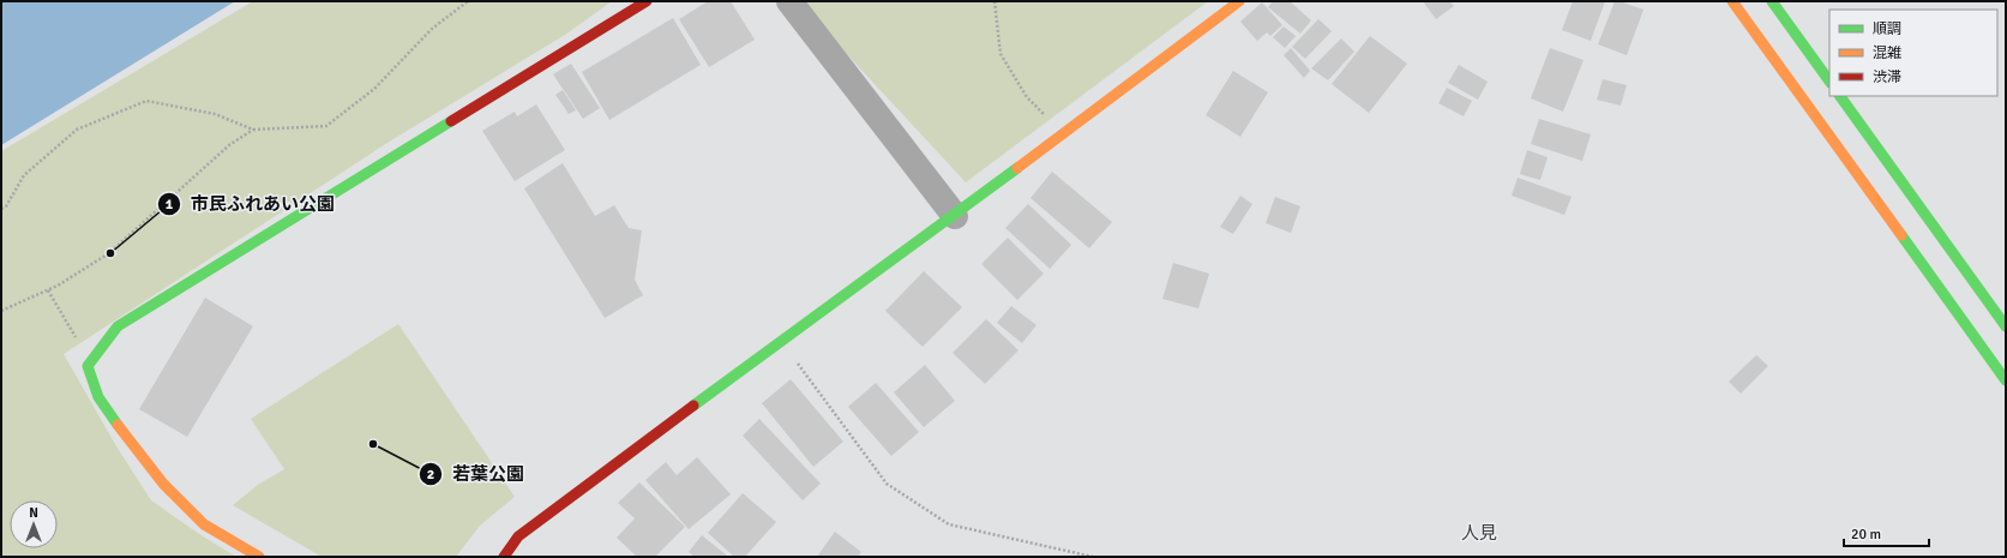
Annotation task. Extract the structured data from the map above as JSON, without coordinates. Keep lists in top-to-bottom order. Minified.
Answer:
{"districts":["人見"],"places":["市民ふれあい公園","若葉公園"],"legend":["順調","混雑","渋滞"],"scale_bar":"20 m","north":"top"}
